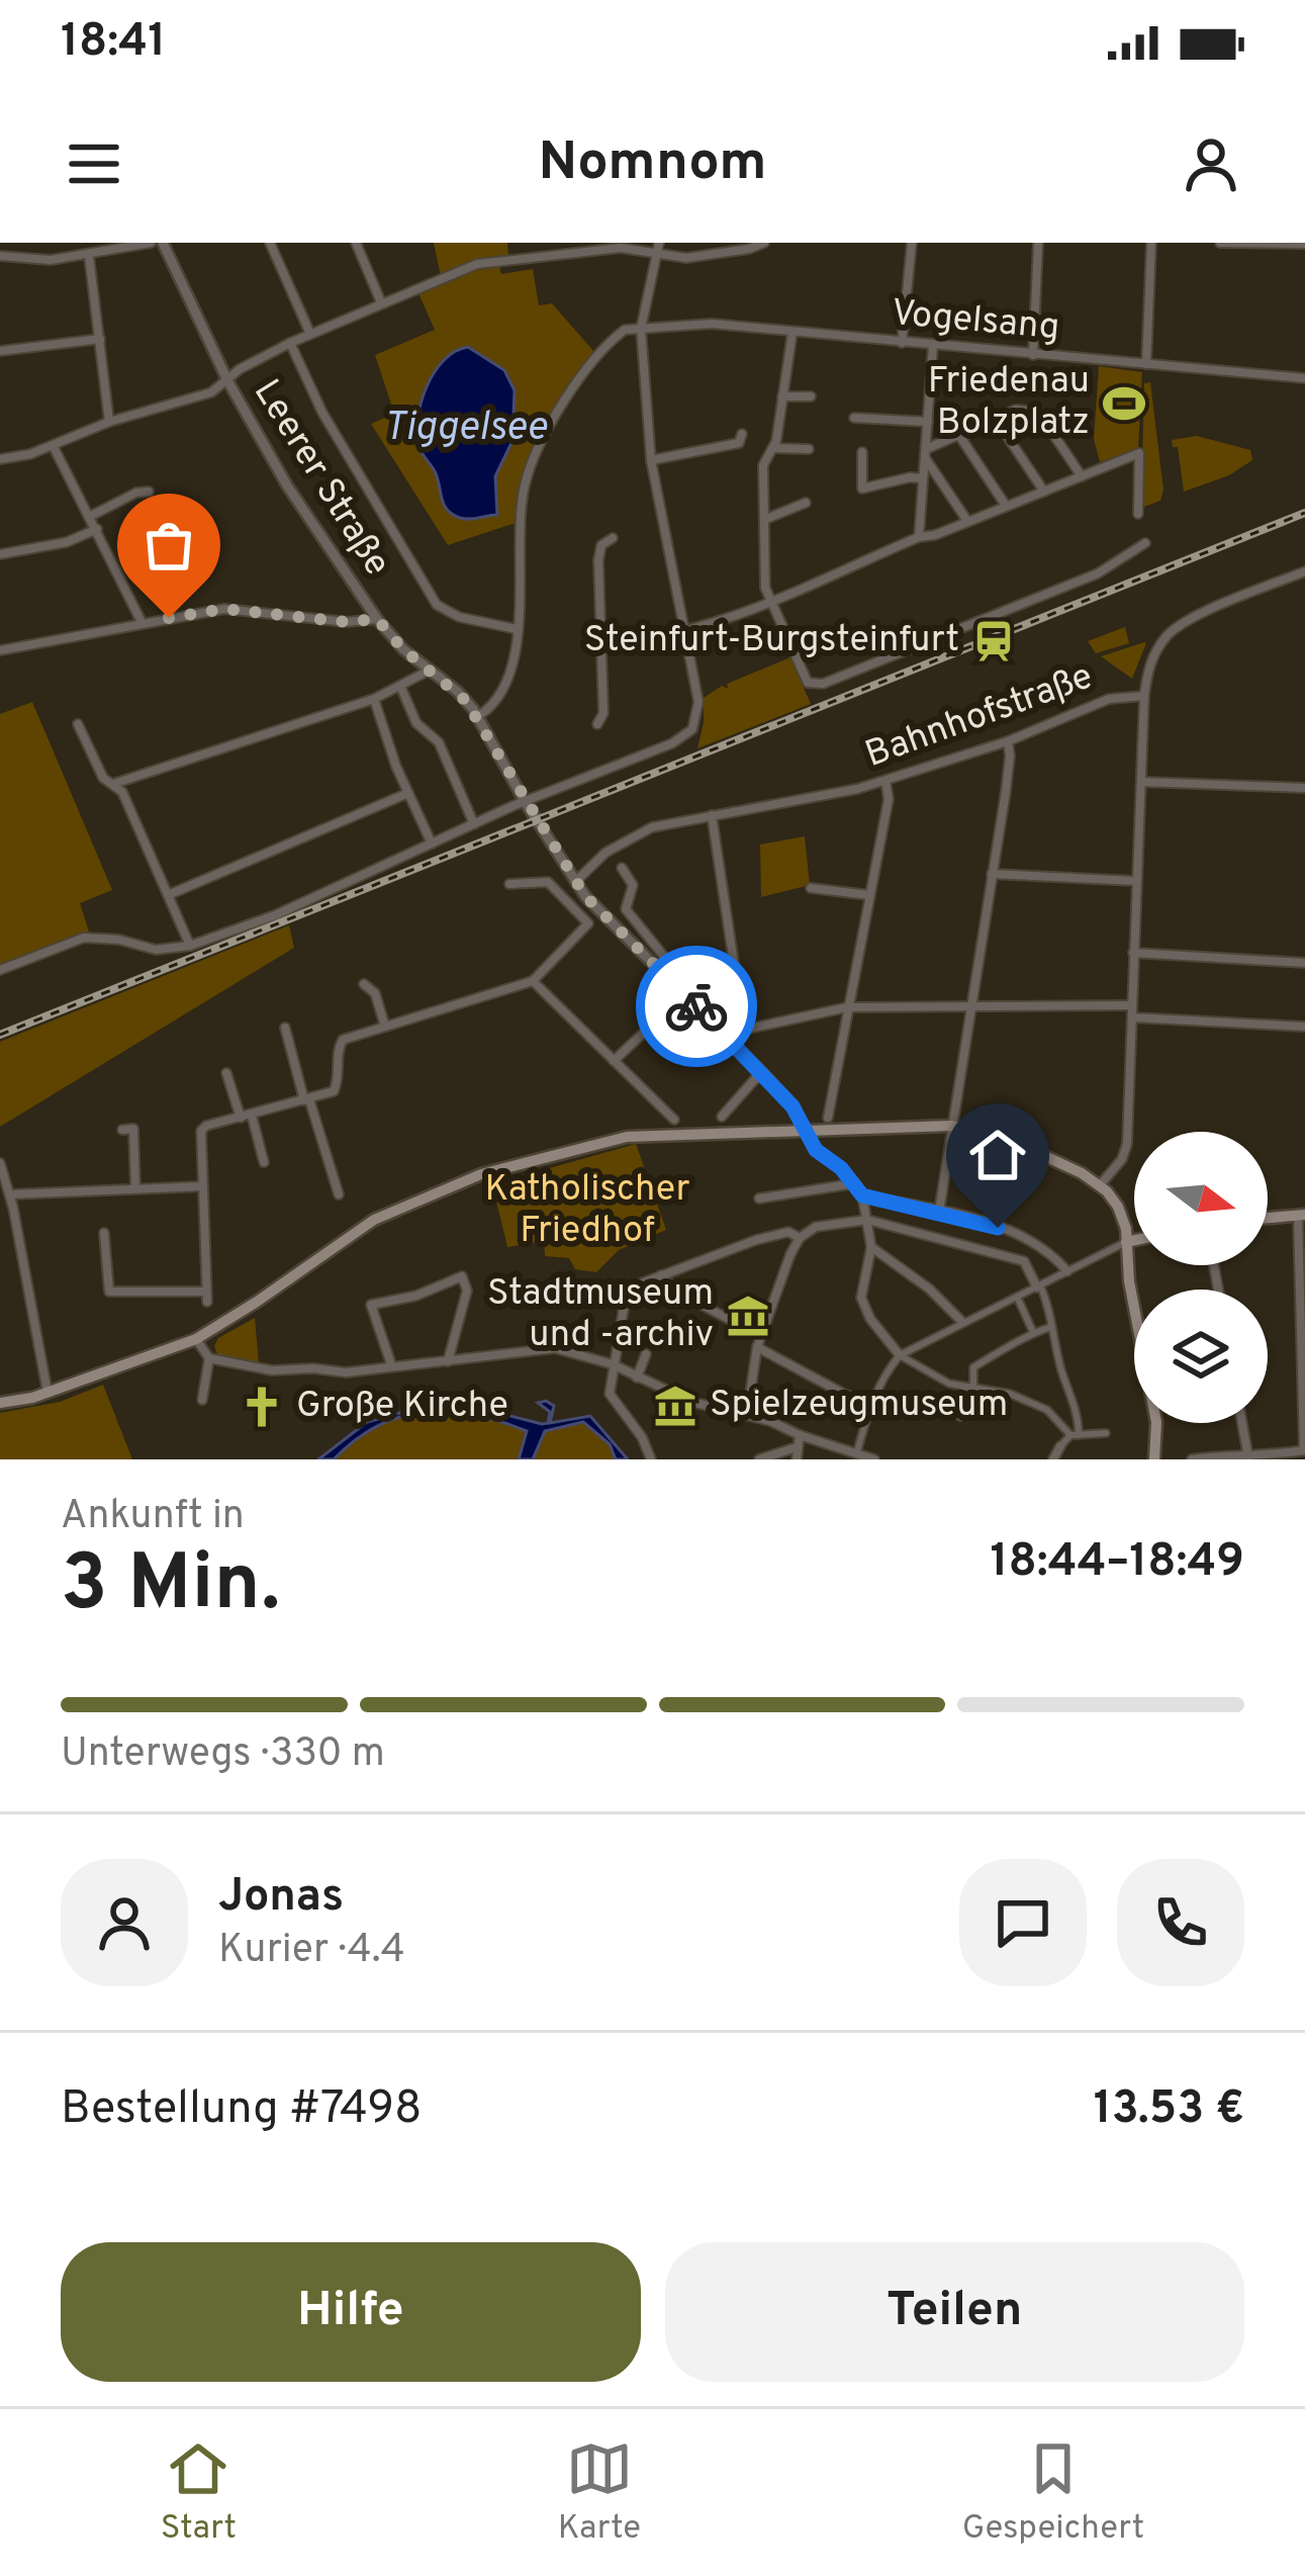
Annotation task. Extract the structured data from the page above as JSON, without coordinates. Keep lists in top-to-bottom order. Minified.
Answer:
{"streets":{"street":["Vogelsang","Leerer Straße","Bahnhofstraße"]},"crossings":[["Leerer Straße","Bahnhofstraße"]],"water":["Tiggelsee"],"parks":["Katholischer Friedhof"],"places":{"sports":["Friedenau Bolzplatz"],"station":["Steinfurt-Burgsteinfurt"],"museum":["Stadtmuseum und -archiv","Spielzeugmuseum"],"church":["Große Kirche"]},"north":"right","page":{"status":"18:41","header":"Nomnom","heading":["3 Min.","Ankunft in","18:44–18:49"],"panel":["Jonas","Kurier · 4.4","Bestellung #7498","13.53 €"],"bar":"Unterwegs · 330 m","buttons":["Hilfe","Teilen"],"tabs":["Start","Karte","Gespeichert"]}}
